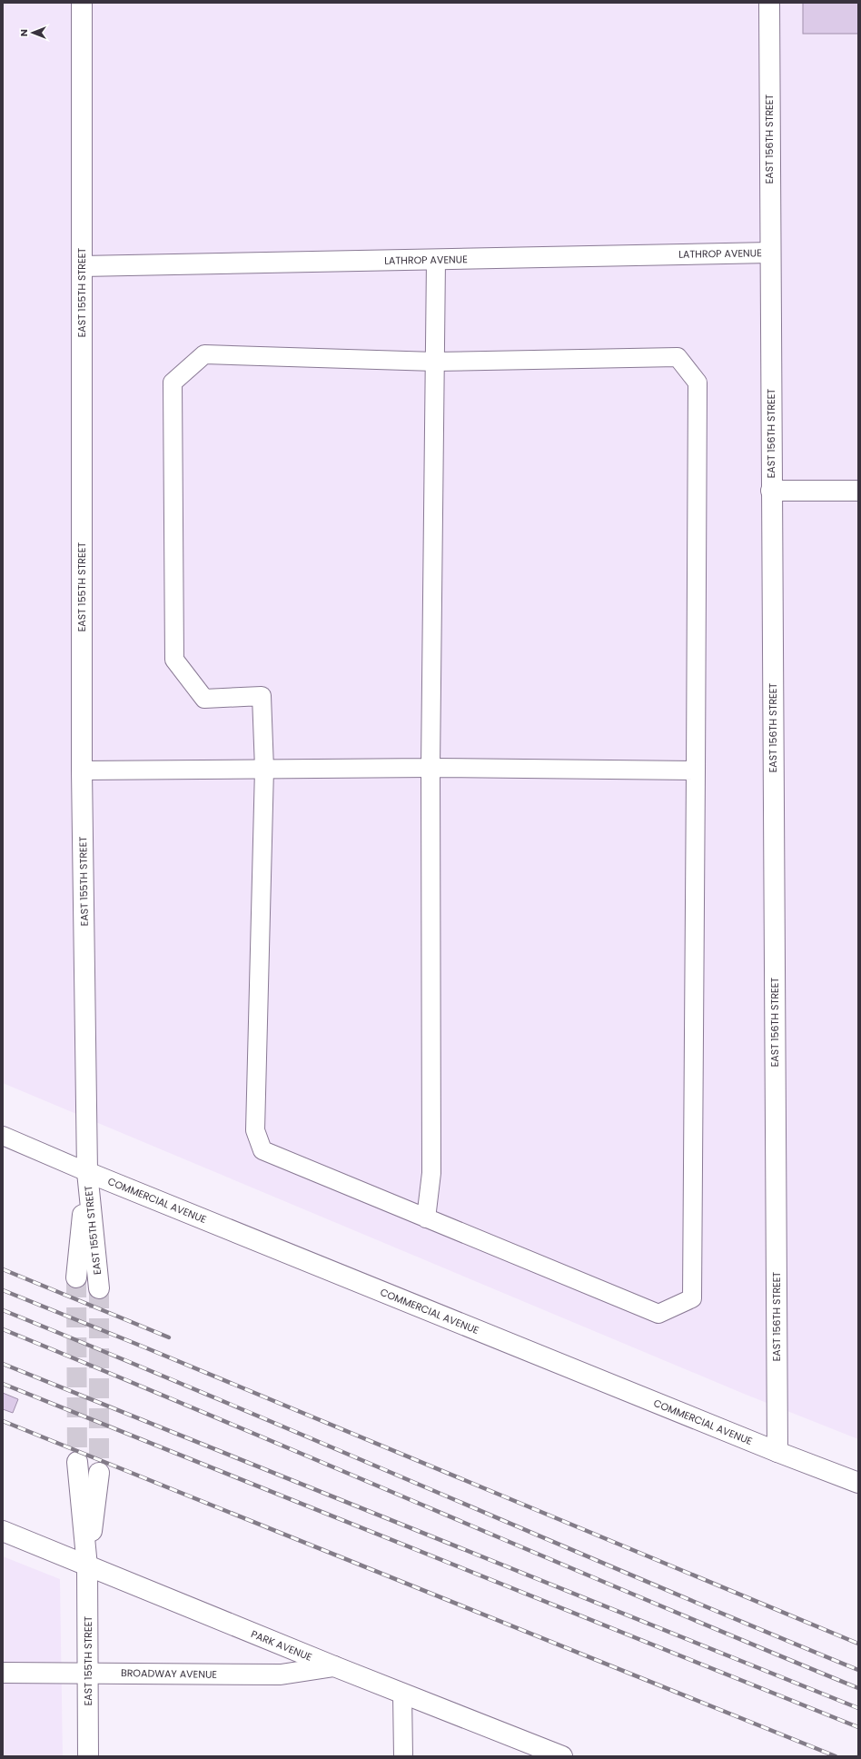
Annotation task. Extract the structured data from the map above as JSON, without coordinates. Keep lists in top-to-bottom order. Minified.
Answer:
{"streets":{"street":["EAST 156TH STREET","LATHROP AVENUE","EAST 155TH STREET","COMMERCIAL AVENUE","PARK AVENUE","BROADWAY AVENUE"]},"crossings":[["EAST 156TH STREET","LATHROP AVENUE"],["EAST 156TH STREET","COMMERCIAL AVENUE"],["LATHROP AVENUE","EAST 155TH STREET"],["EAST 155TH STREET","COMMERCIAL AVENUE"],["EAST 155TH STREET","PARK AVENUE"],["EAST 155TH STREET","BROADWAY AVENUE"],["PARK AVENUE","BROADWAY AVENUE"]],"north":"left"}
